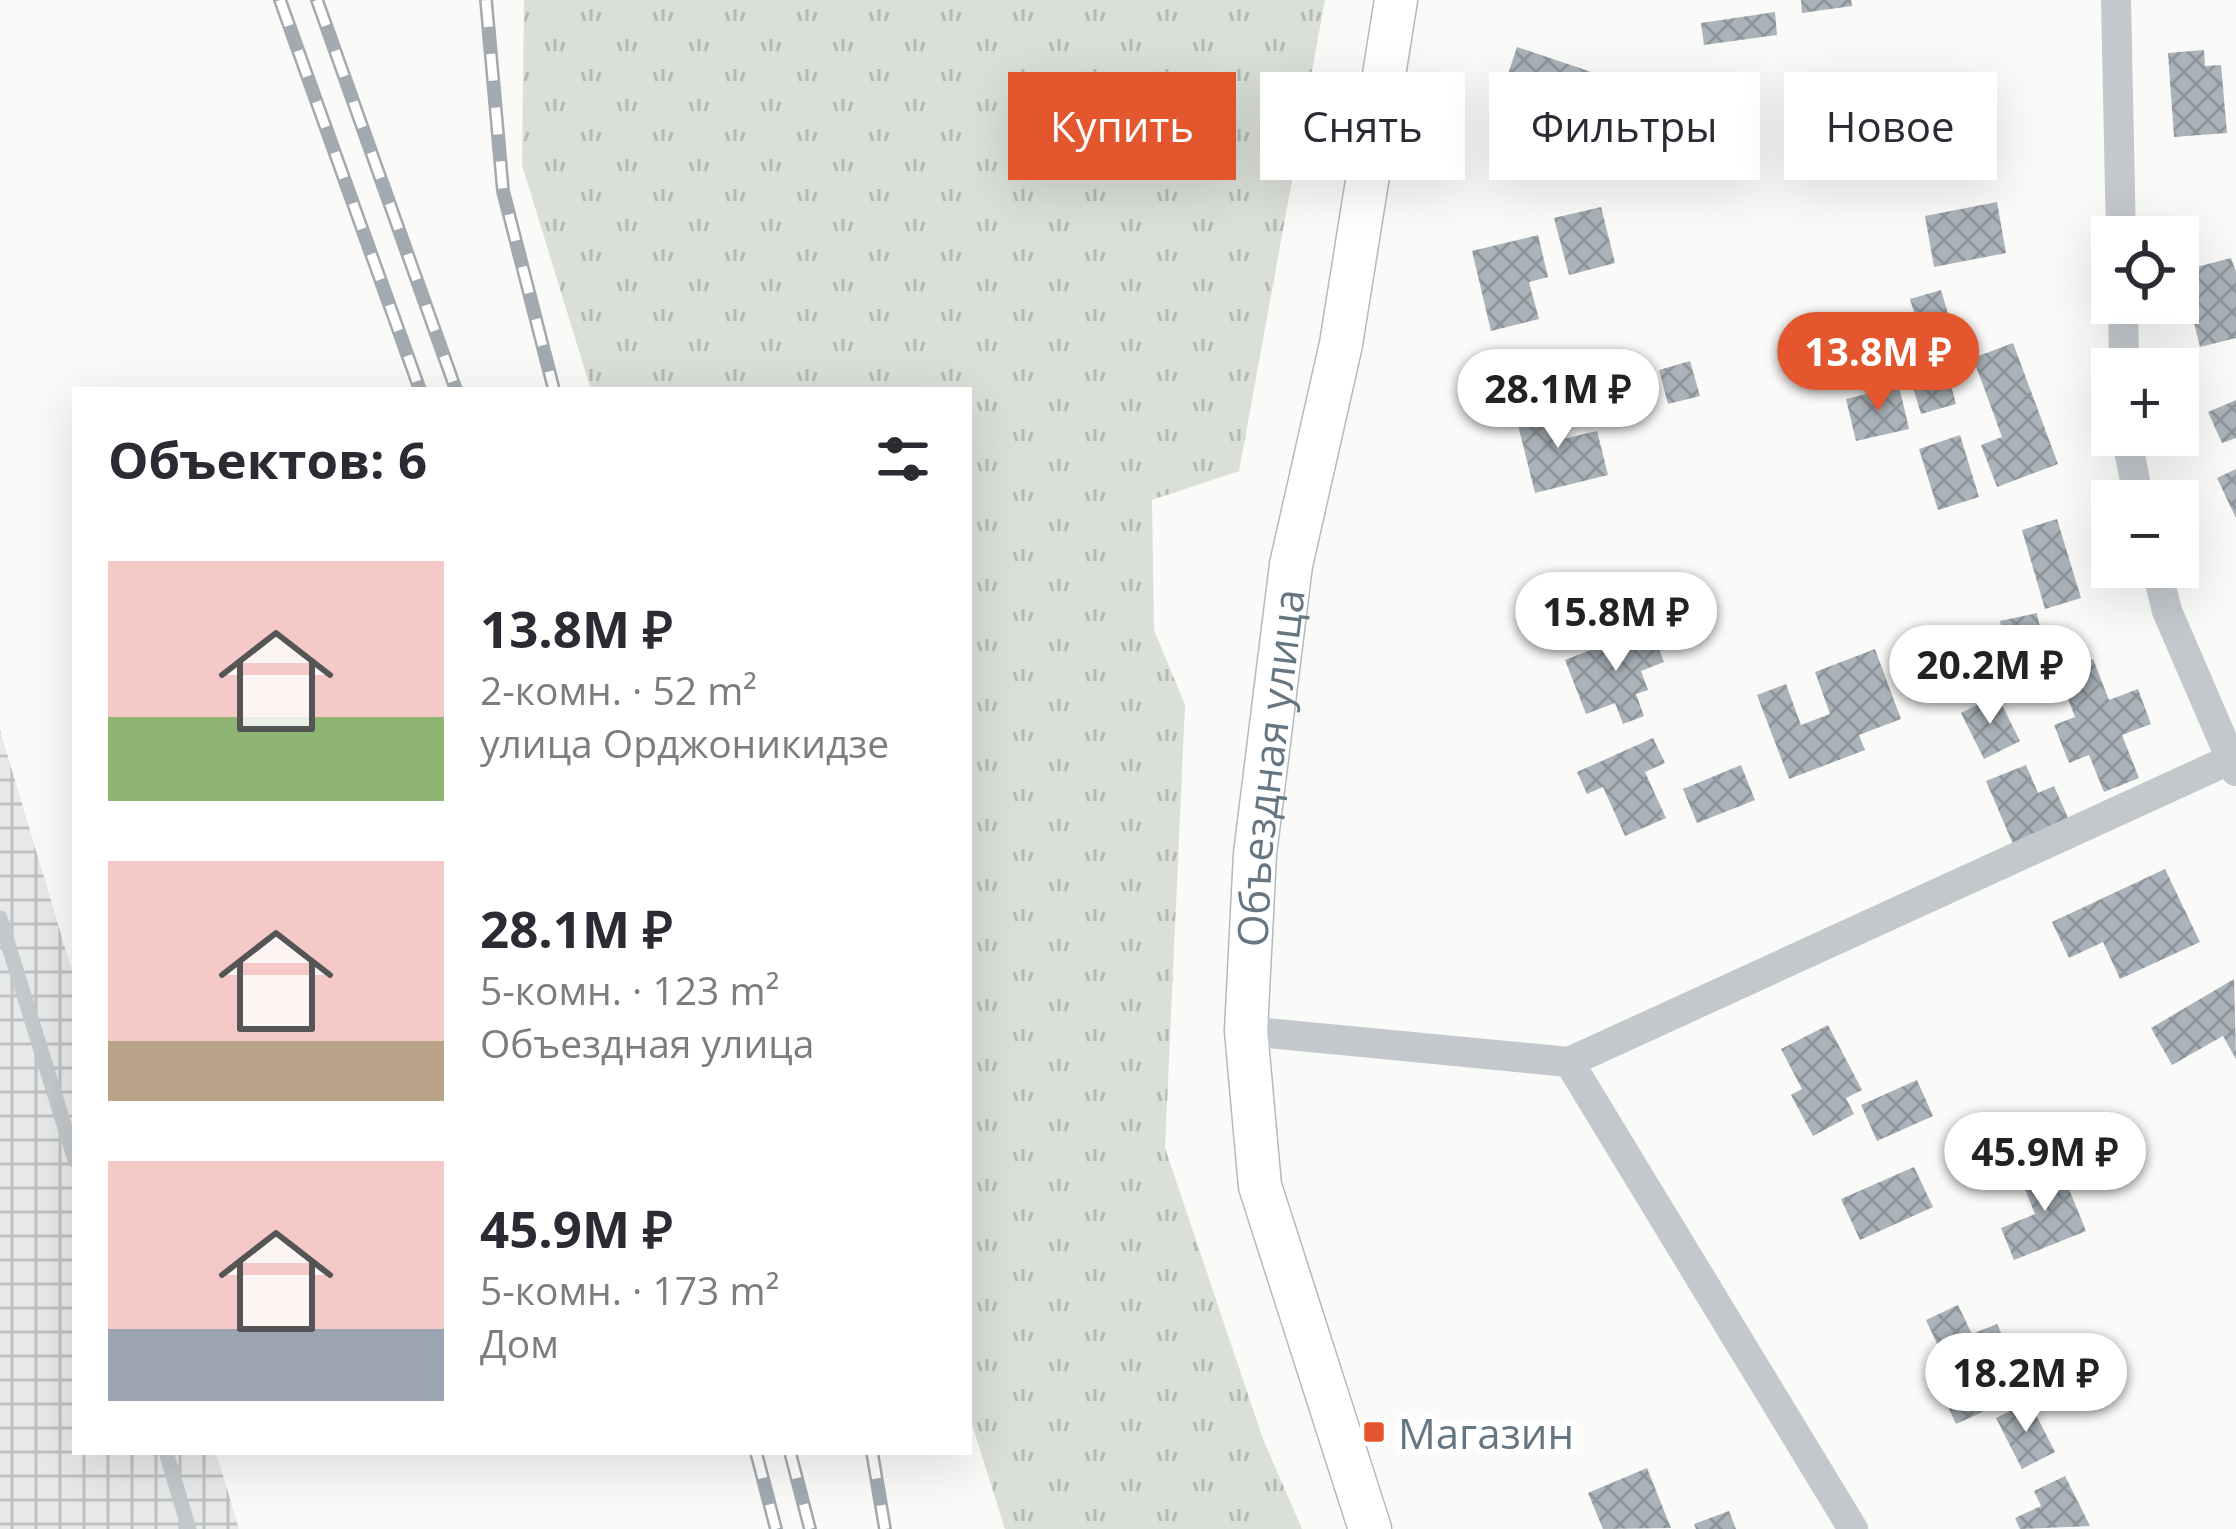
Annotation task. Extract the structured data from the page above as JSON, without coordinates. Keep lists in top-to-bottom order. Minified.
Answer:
{"streets":{"street":["Объездная улица"]},"places":{"transit":["Магазин"]},"page":{"chip":["Купить","Снять","Фильтры","Новое"],"map_buttons":["+","−"],"price":["13.8M ₽","28.1M ₽","15.8M ₽","20.2M ₽","45.9M ₽","18.2M ₽"],"heading":"Объектов: 6","list":[{"name":"13.8M ₽","note":"2-комн. · 52 m² · улица Орджоникидзе"},{"name":"28.1M ₽","note":"5-комн. · 123 m² · Объездная улица"},{"name":"45.9M ₽","note":"5-комн. · 173 m² · Дом"}]}}
